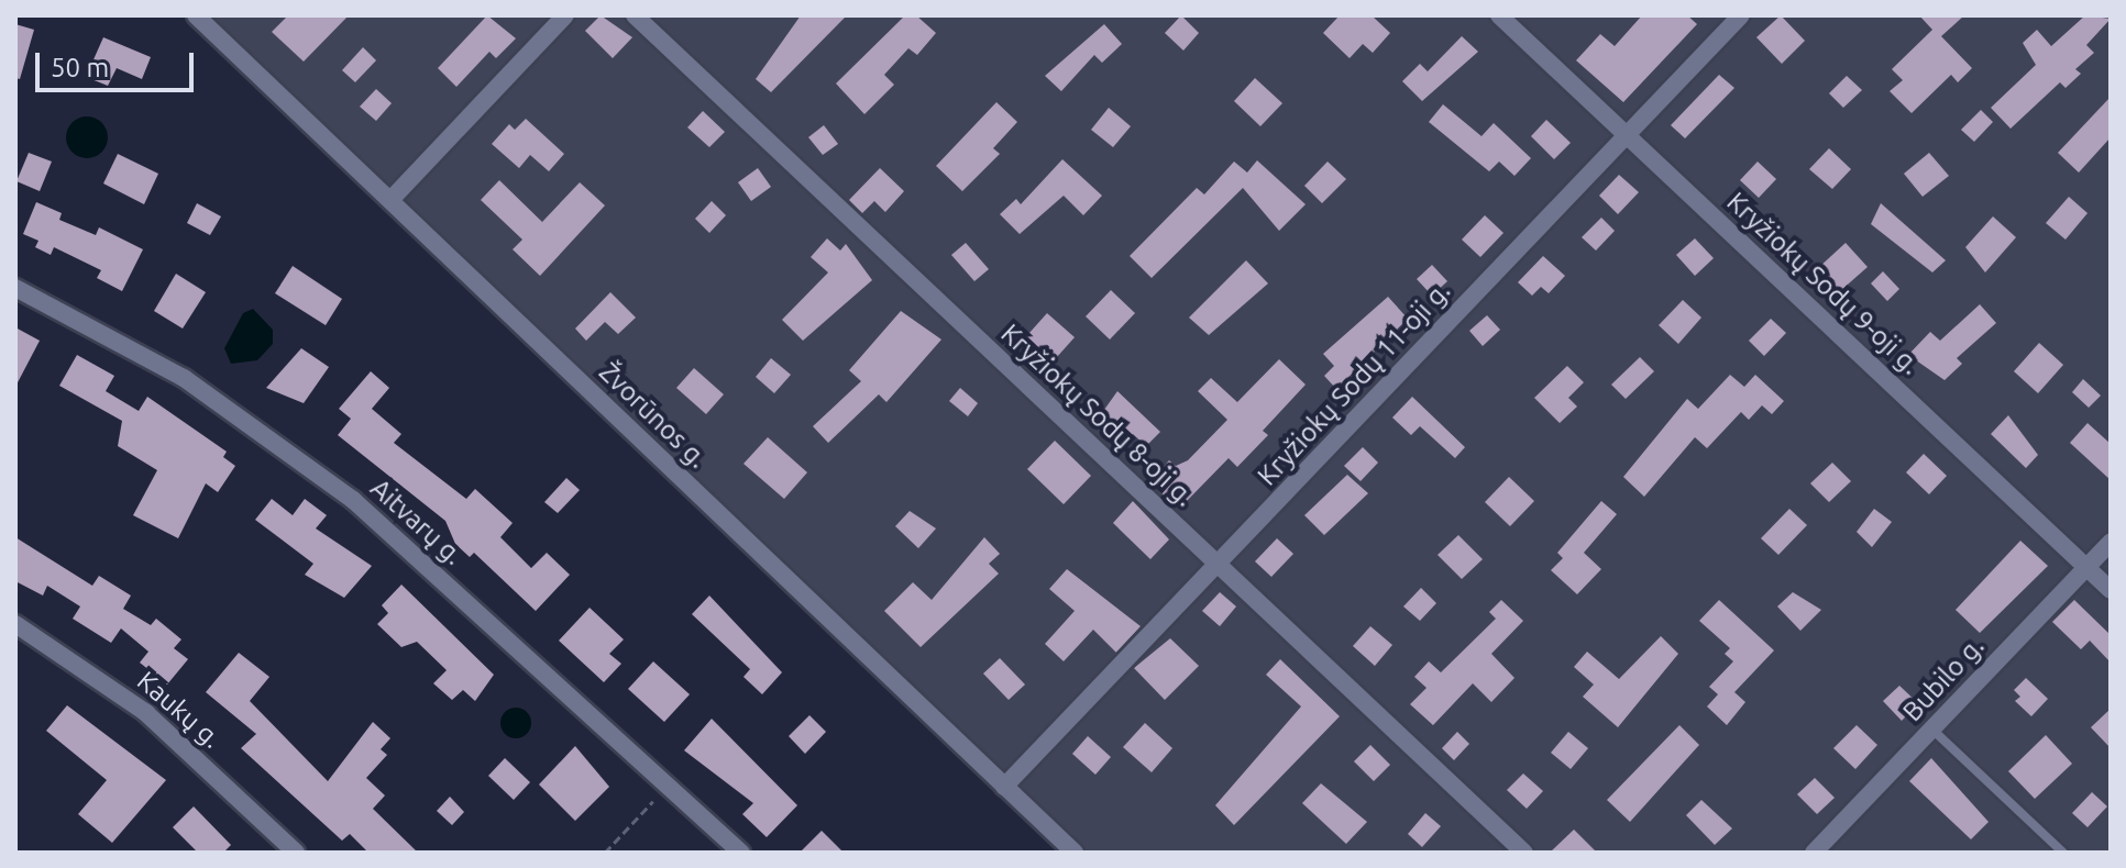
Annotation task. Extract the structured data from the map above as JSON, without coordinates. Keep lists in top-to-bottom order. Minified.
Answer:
{"streets":{"street":["Kryžiokų Sodų 9-oji g.","Kryžiokų Sodų 11-oji g.","Žvorūnos g.","Kryžiokų Sodų 8-oji g.","Aitvarų g.","Bubilo g.","Kaukų g."]},"crossings":[["Kryžiokų Sodų 9-oji g.","Kryžiokų Sodų 11-oji g."],["Kryžiokų Sodų 9-oji g.","Bubilo g."],["Kryžiokų Sodų 11-oji g.","Žvorūnos g."],["Kryžiokų Sodų 11-oji g.","Kryžiokų Sodų 8-oji g."]],"scale_bar":"50 m"}
